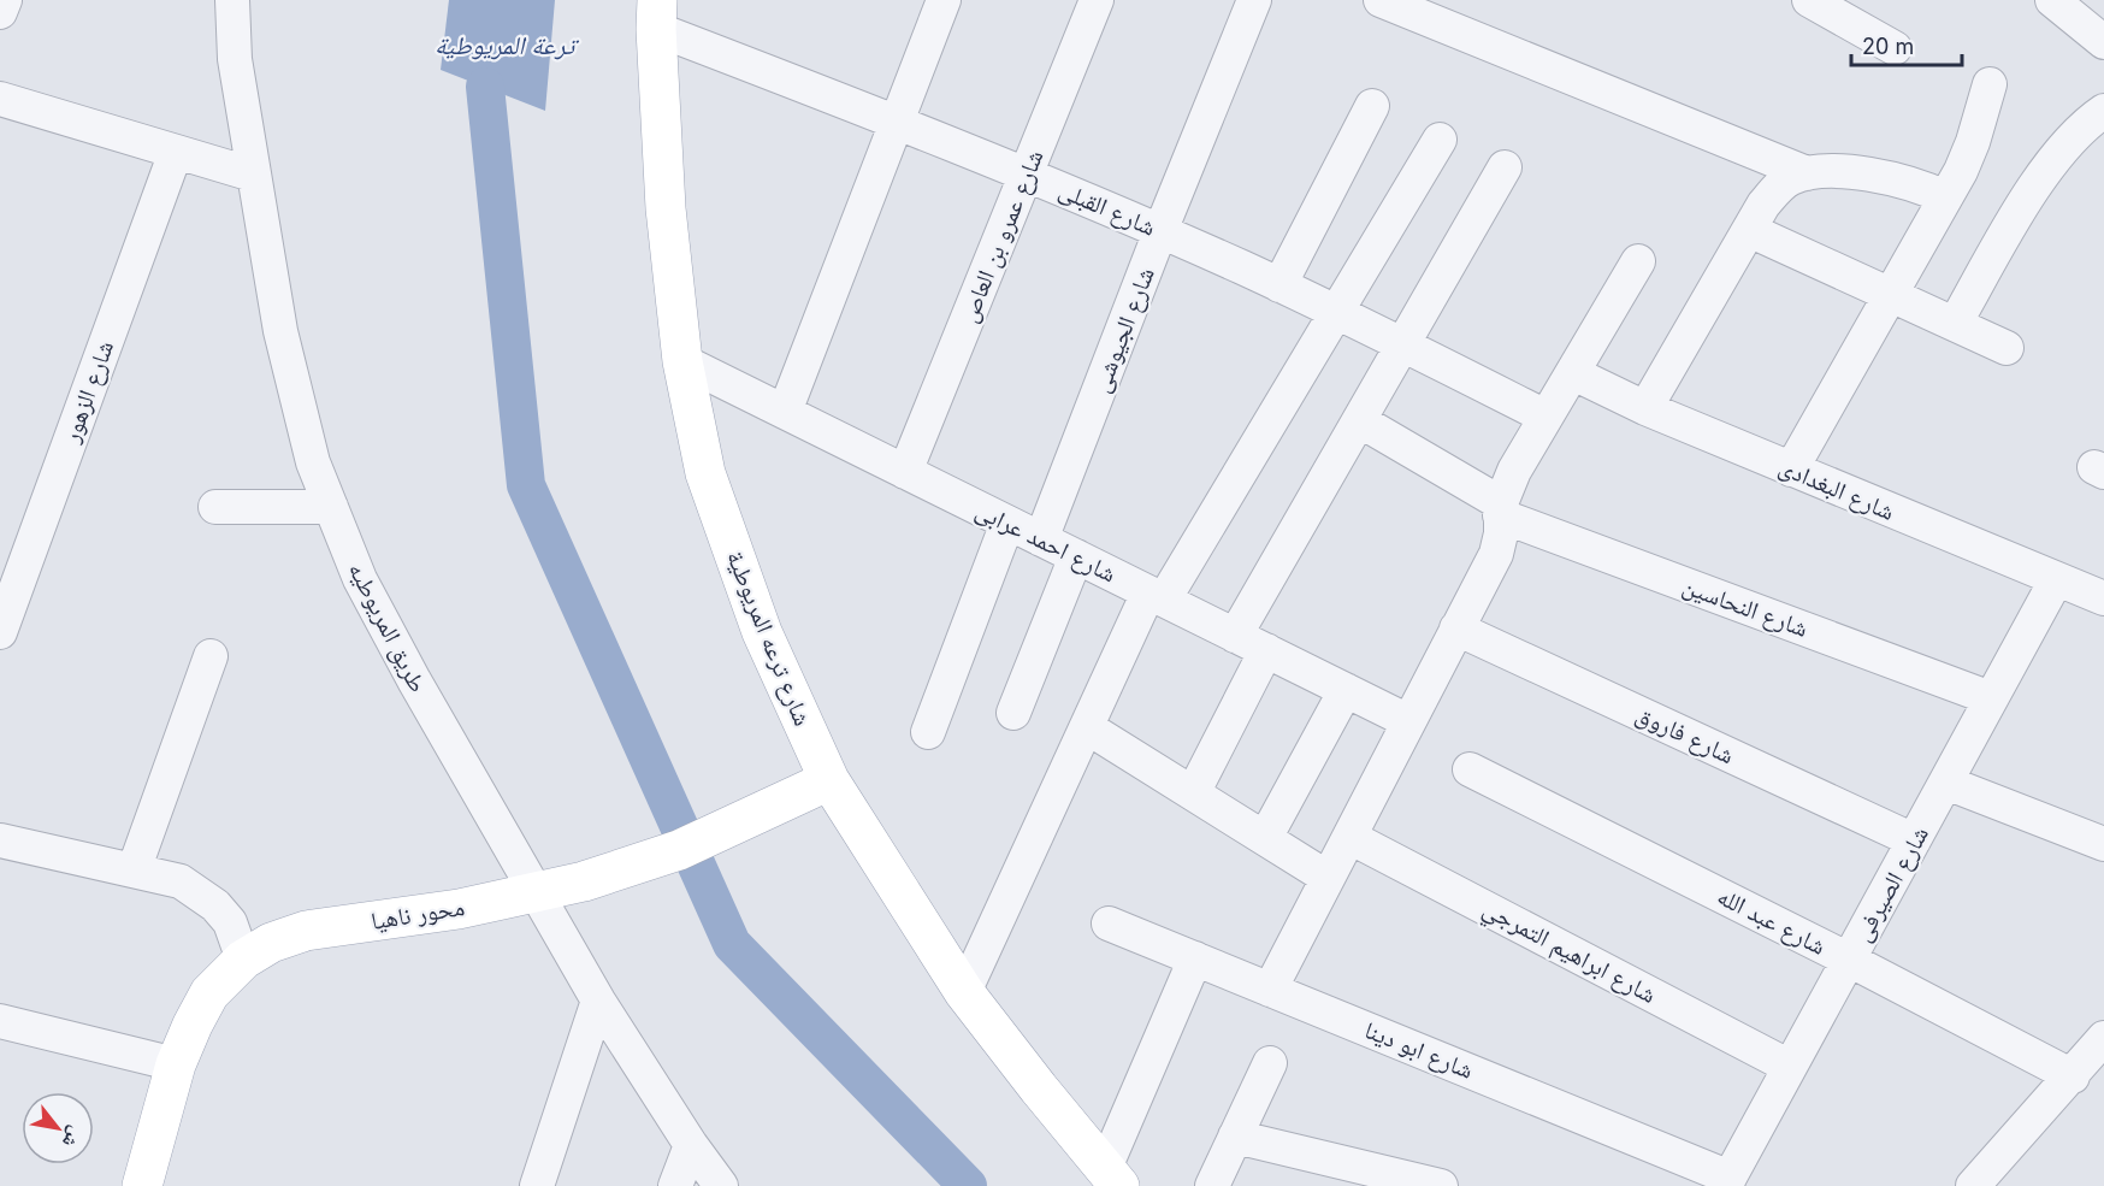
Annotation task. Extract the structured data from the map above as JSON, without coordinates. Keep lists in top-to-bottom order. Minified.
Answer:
{"streets":{"main road":["شارع ترعه المريوطية","محور ناهيا"],"street":["شارع القبلى","شارع عمرو بن العاص","شارع الجيوشى","شارع الزهور","شارع البغدادى","شارع احمد عرابى","شارع النحاسين","طريق المريوطيه","شارع فاروق","شارع الصيرفى","شارع عبد الله","شارع ابراهيم التمرجي","شارع ابو دينا"]},"crossings":[["شارع القبلى","شارع عمرو بن العاص"],["شارع القبلى","شارع الجيوشى"],["شارع القبلى","شارع ترعه المريوطية"],["شارع عمرو بن العاص","شارع احمد عرابى"],["شارع الجيوشى","شارع احمد عرابى"],["شارع البغدادى","شارع الصيرفى"],["شارع احمد عرابى","شارع ترعه المريوطية"],["شارع النحاسين","شارع الصيرفى"],["طريق المريوطيه","محور ناهيا"],["شارع ترعه المريوطية","محور ناهيا"],["شارع فاروق","شارع الصيرفى"],["شارع الصيرفى","شارع عبد الله"],["شارع الصيرفى","شارع ابراهيم التمرجي"],["شارع الصيرفى","شارع ابو دينا"]],"water":["ترعة المريوطية"],"scale_bar":"20 m","north":"bottom right"}
